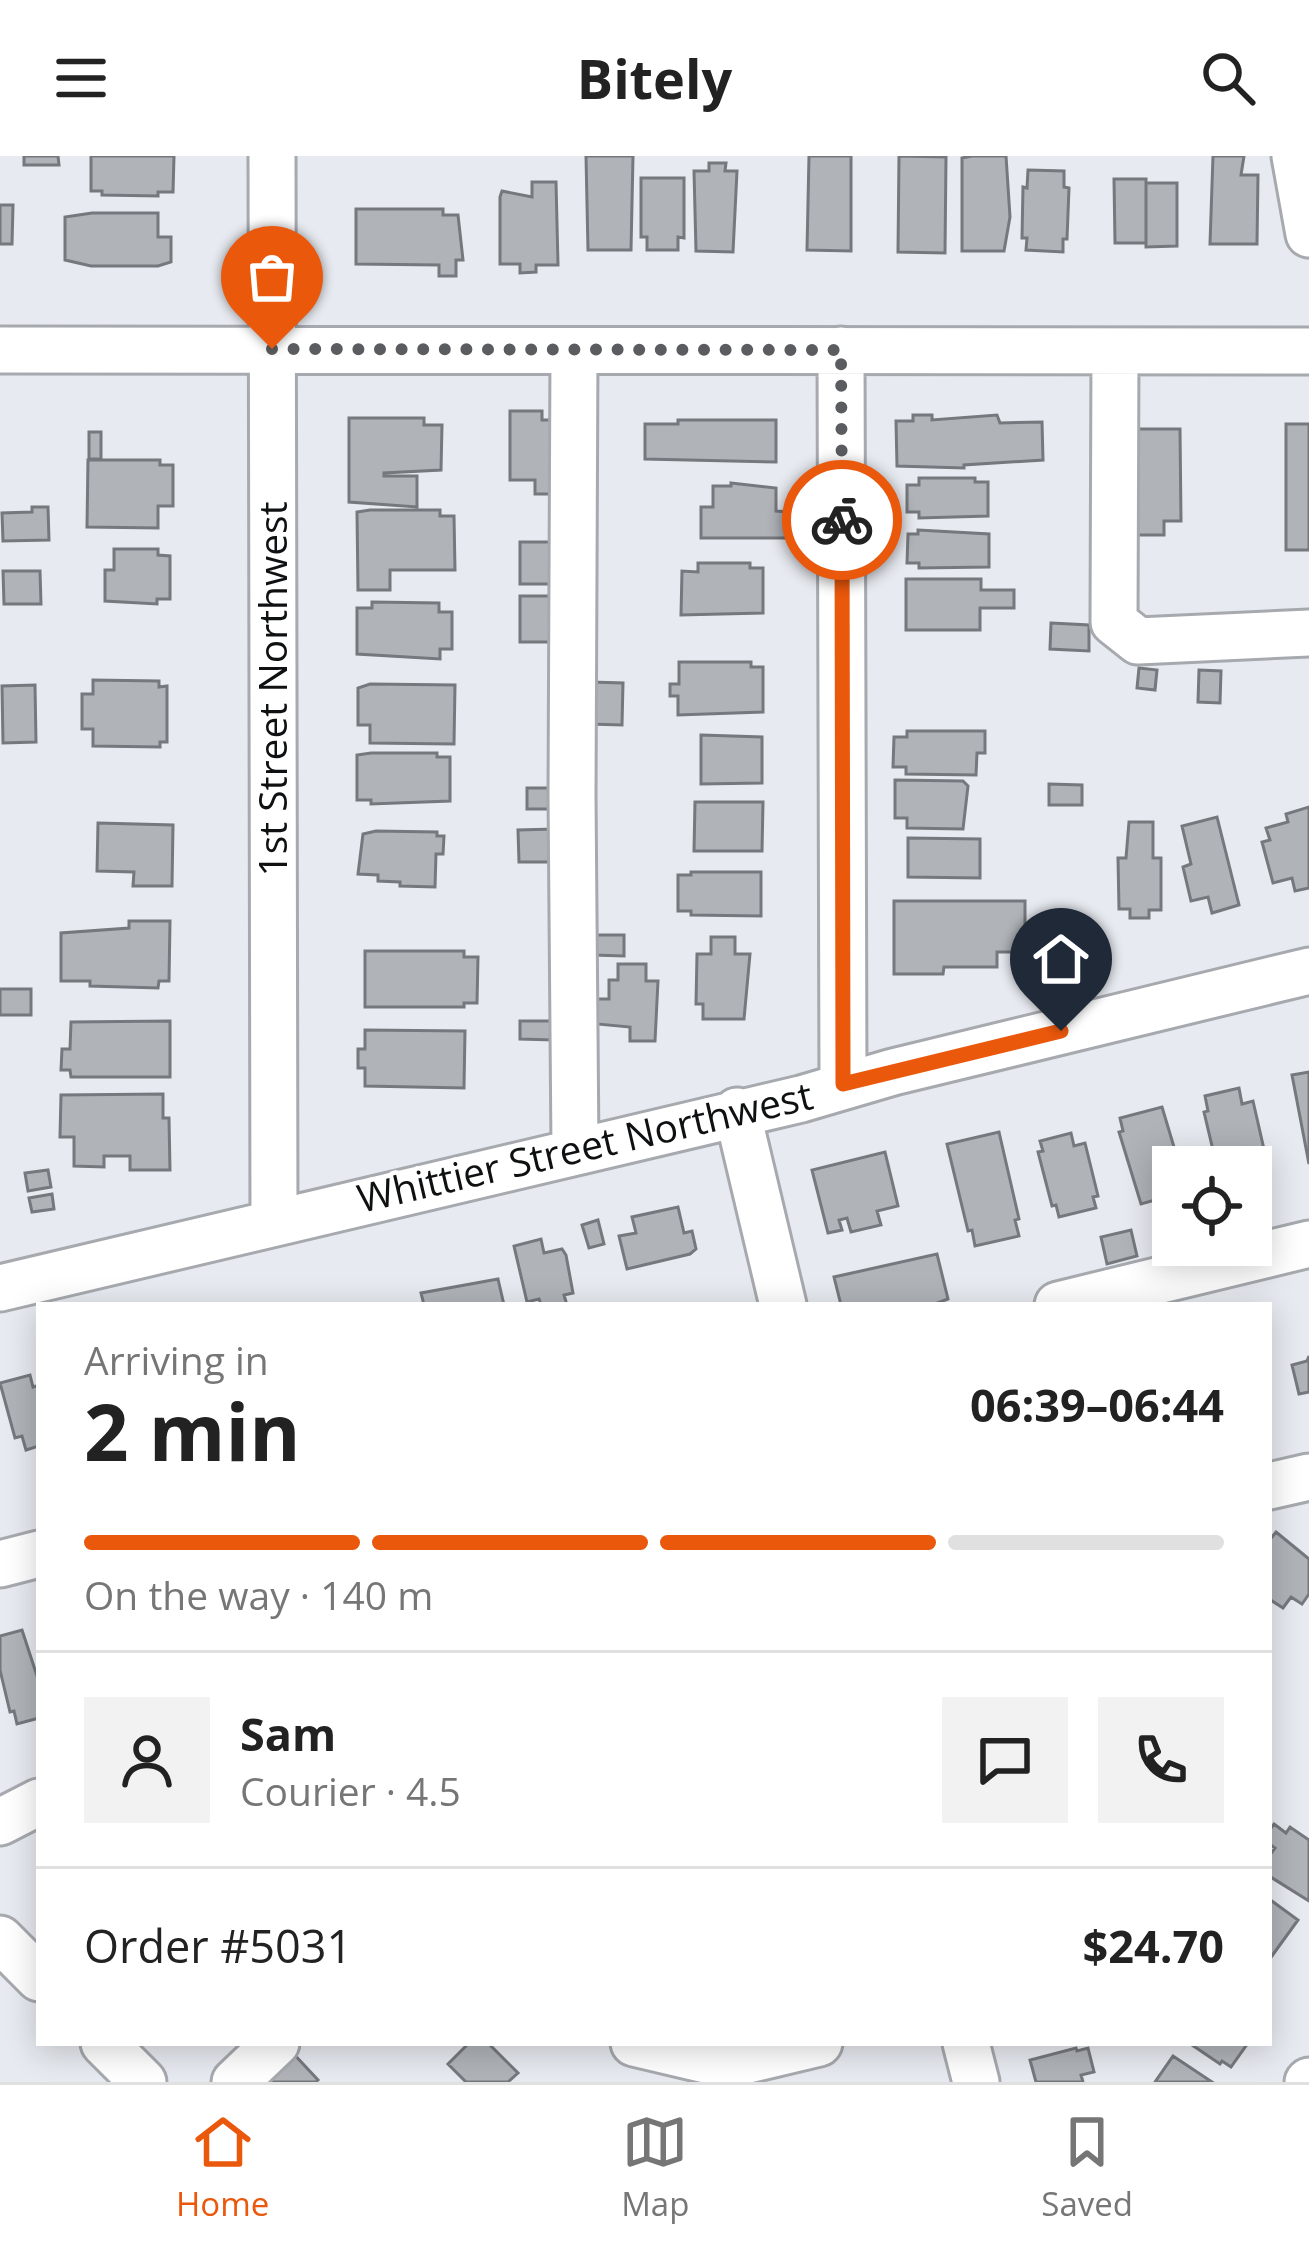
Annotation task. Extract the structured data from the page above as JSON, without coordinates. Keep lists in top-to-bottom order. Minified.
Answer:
{"streets":{"street":["1st Street Northwest","Whittier Street Northwest"]},"crossings":[["1st Street Northwest","Whittier Street Northwest"]],"page":{"header":"Bitely","heading":["2 min","Arriving in","06:39–06:44"],"panel":["Sam","Courier · 4.5","Order #5031","$24.70"],"bar":"On the way · 140 m","tabs":["Home","Map","Saved"]}}
